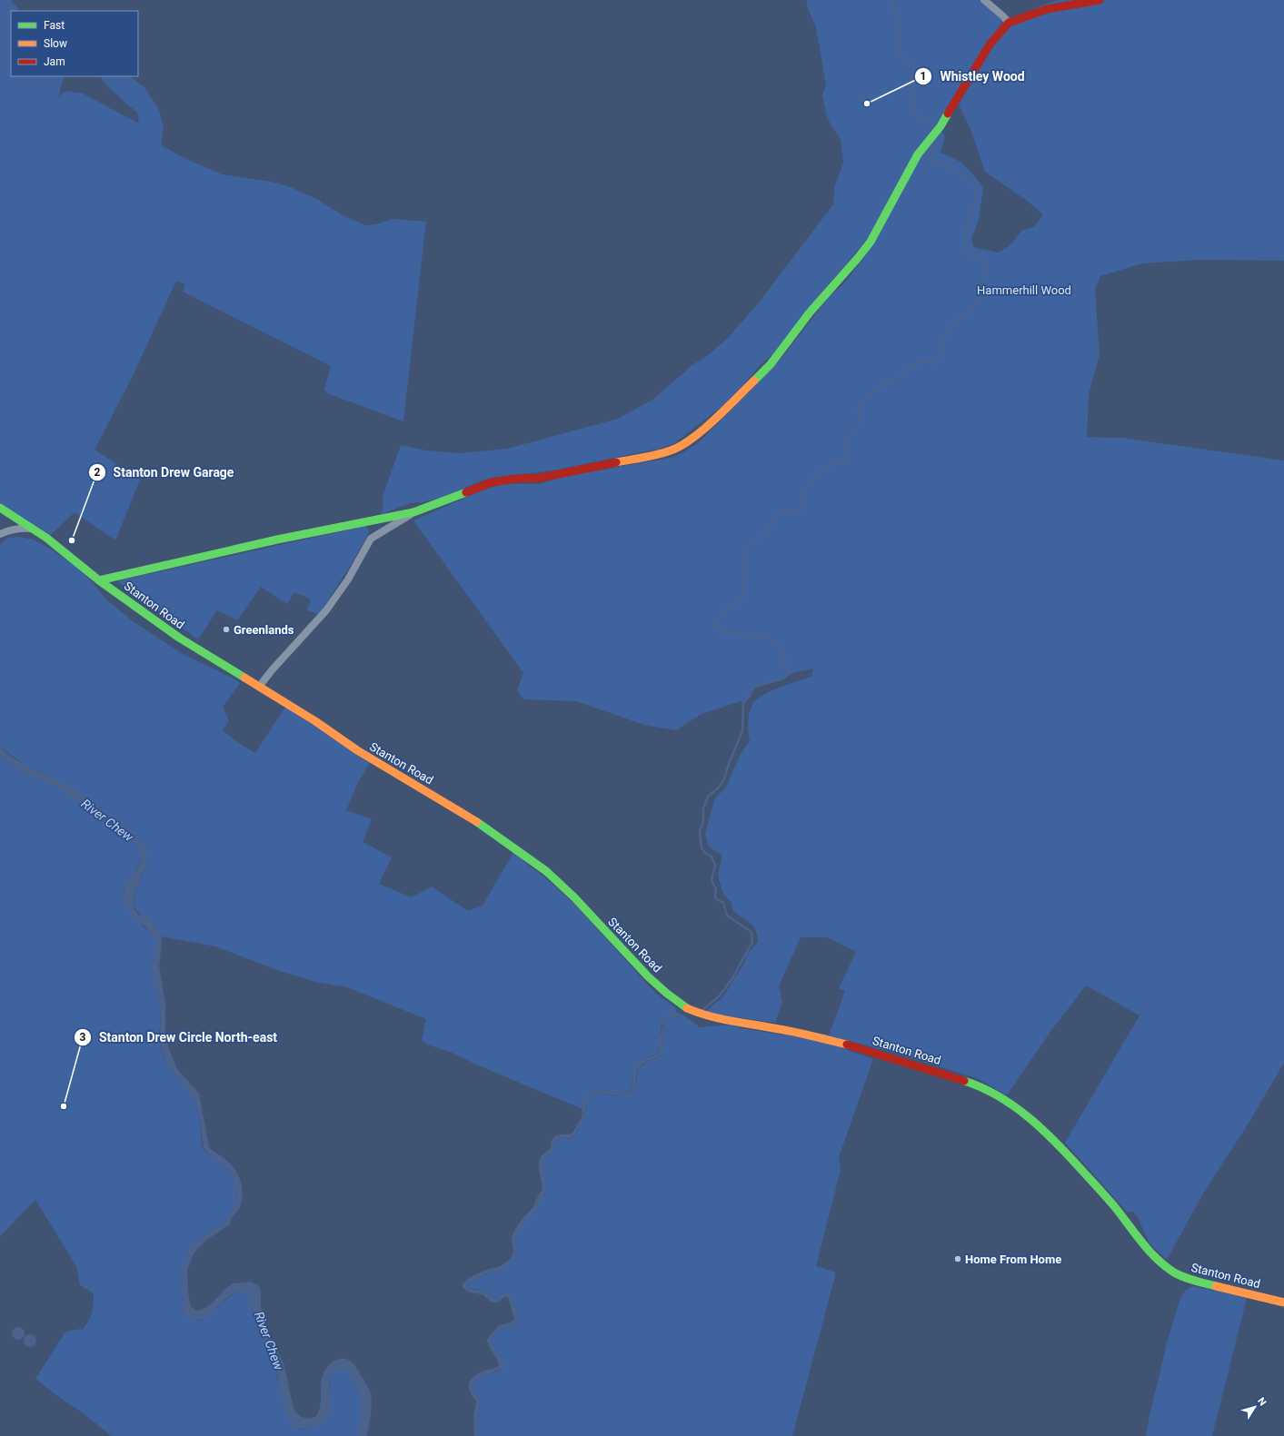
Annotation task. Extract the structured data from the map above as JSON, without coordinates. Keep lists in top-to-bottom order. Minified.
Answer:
{"streets":{"main road":["Stanton Road"]},"water":["River Chew"],"parks":["Hammerhill Wood"],"places":["Whistley Wood","Stanton Drew Garage","Greenlands","Stanton Drew Circle North-east","Home From Home"],"legend":["Fast","Slow","Jam"],"north":"top right"}
